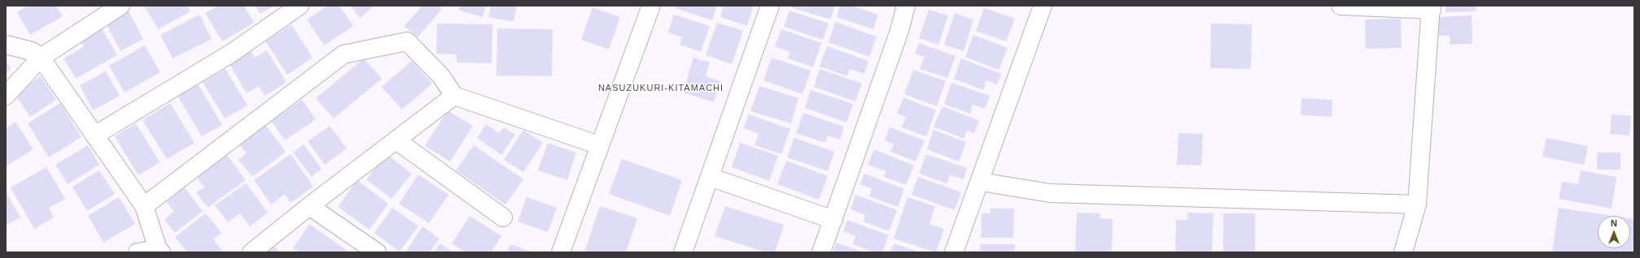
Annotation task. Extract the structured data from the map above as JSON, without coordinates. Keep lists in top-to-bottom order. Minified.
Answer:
{"districts":["NASUZUKURI-KITAMACHI"],"north":"top"}
